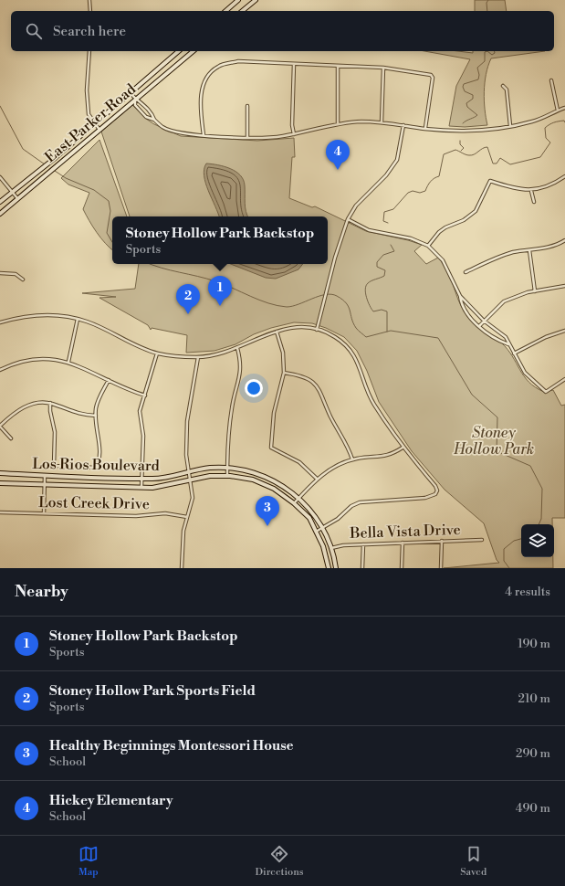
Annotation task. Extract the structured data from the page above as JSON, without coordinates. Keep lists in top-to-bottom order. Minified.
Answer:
{"streets":{"main road":["East Parker Road","Los Rios Boulevard"],"street":["Lost Creek Drive","Bella Vista Drive"]},"crossings":[["Los Rios Boulevard","Bella Vista Drive"]],"parks":["Stoney Hollow Park"],"page":{"search":"Search here","pins":["4","1","2","3"],"popup":["Stoney Hollow Park Backstop","Sports"],"heading":["Nearby","4 results"],"list":[{"mark":"1","name":"Stoney Hollow Park Backstop","note":"Sports","value":"190 m"},{"mark":"2","name":"Stoney Hollow Park Sports Field","note":"Sports","value":"210 m"},{"mark":"3","name":"Healthy Beginnings Montessori House","note":"School","value":"290 m"},{"mark":"4","name":"Hickey Elementary","note":"School","value":"490 m"}],"nav":["Map","Directions","Saved"]}}
